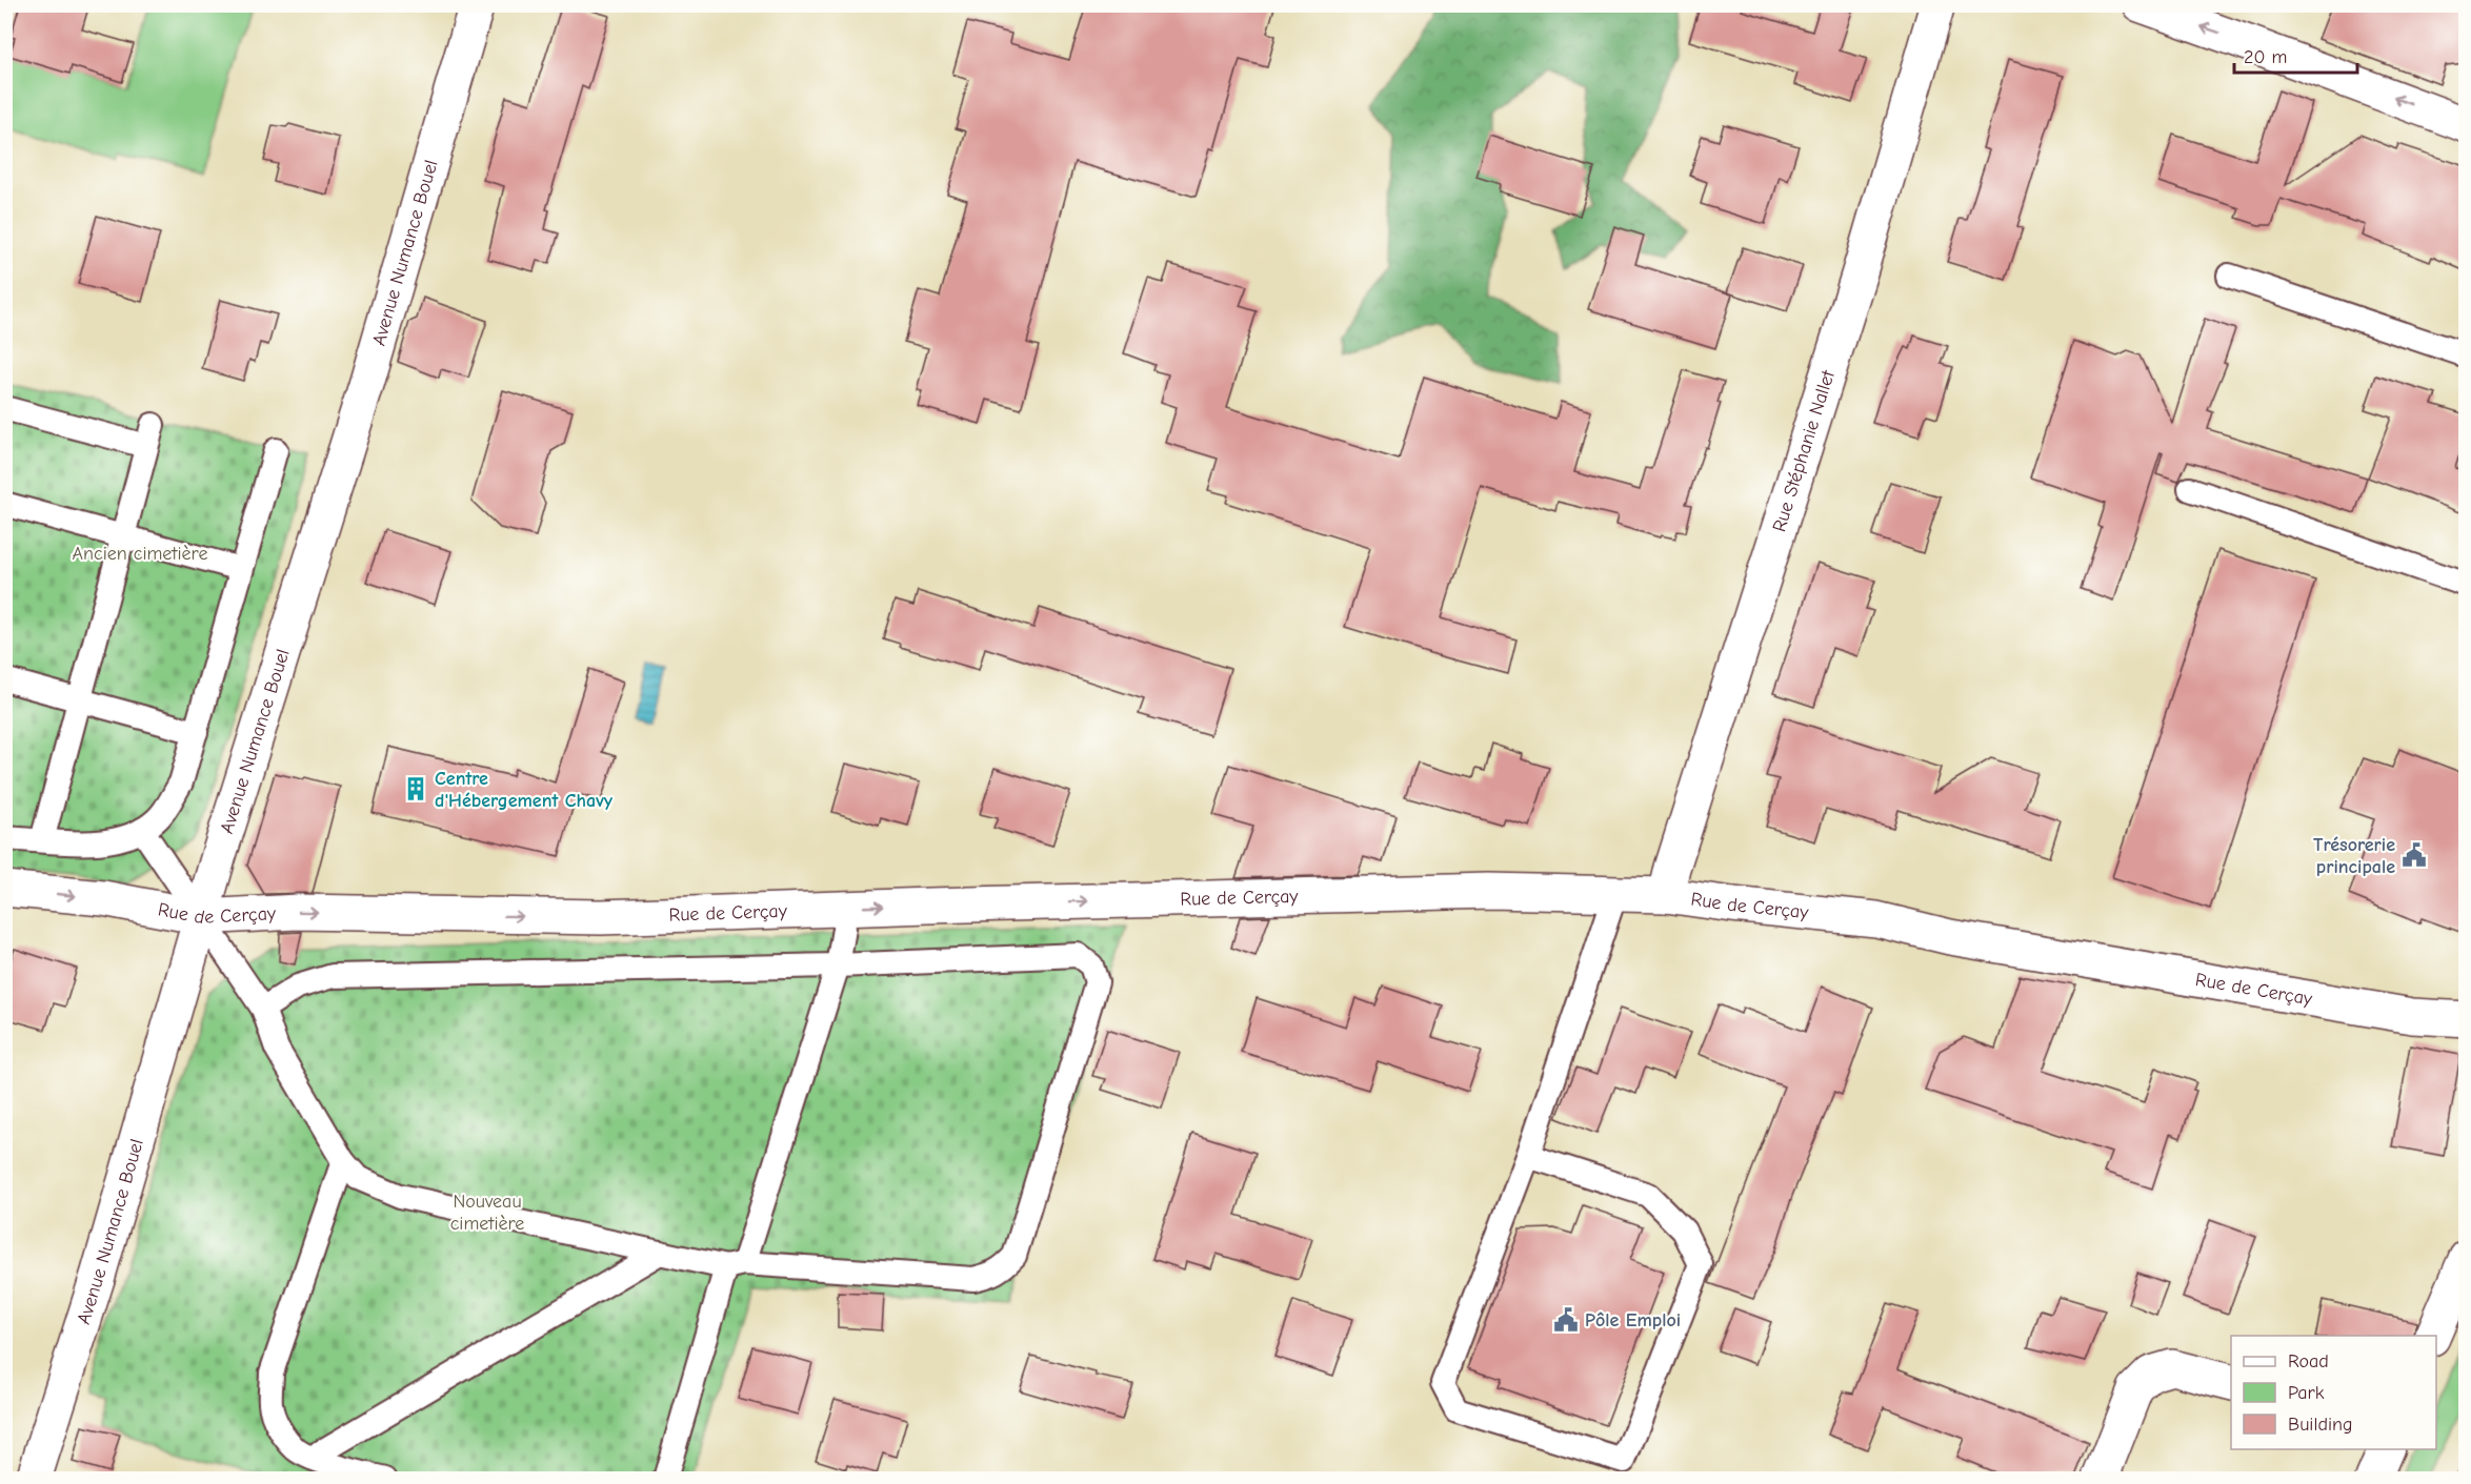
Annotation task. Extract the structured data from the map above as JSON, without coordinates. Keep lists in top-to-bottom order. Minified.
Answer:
{"streets":{"street":["Avenue Numance Bouel","Rue Stéphanie Nallet","Rue de Cerçay"]},"crossings":[["Avenue Numance Bouel","Rue de Cerçay"],["Rue Stéphanie Nallet","Rue de Cerçay"]],"one_way":["Rue de Cerçay"],"parks":["Ancien cimetière","Nouveau cimetière"],"places":{"building":["Centre d'Hébergement Chavy"],"public building":["Trésorerie principale","Pôle Emploi"]},"legend":["Road","Park","Building"],"scale_bar":"20 m"}
